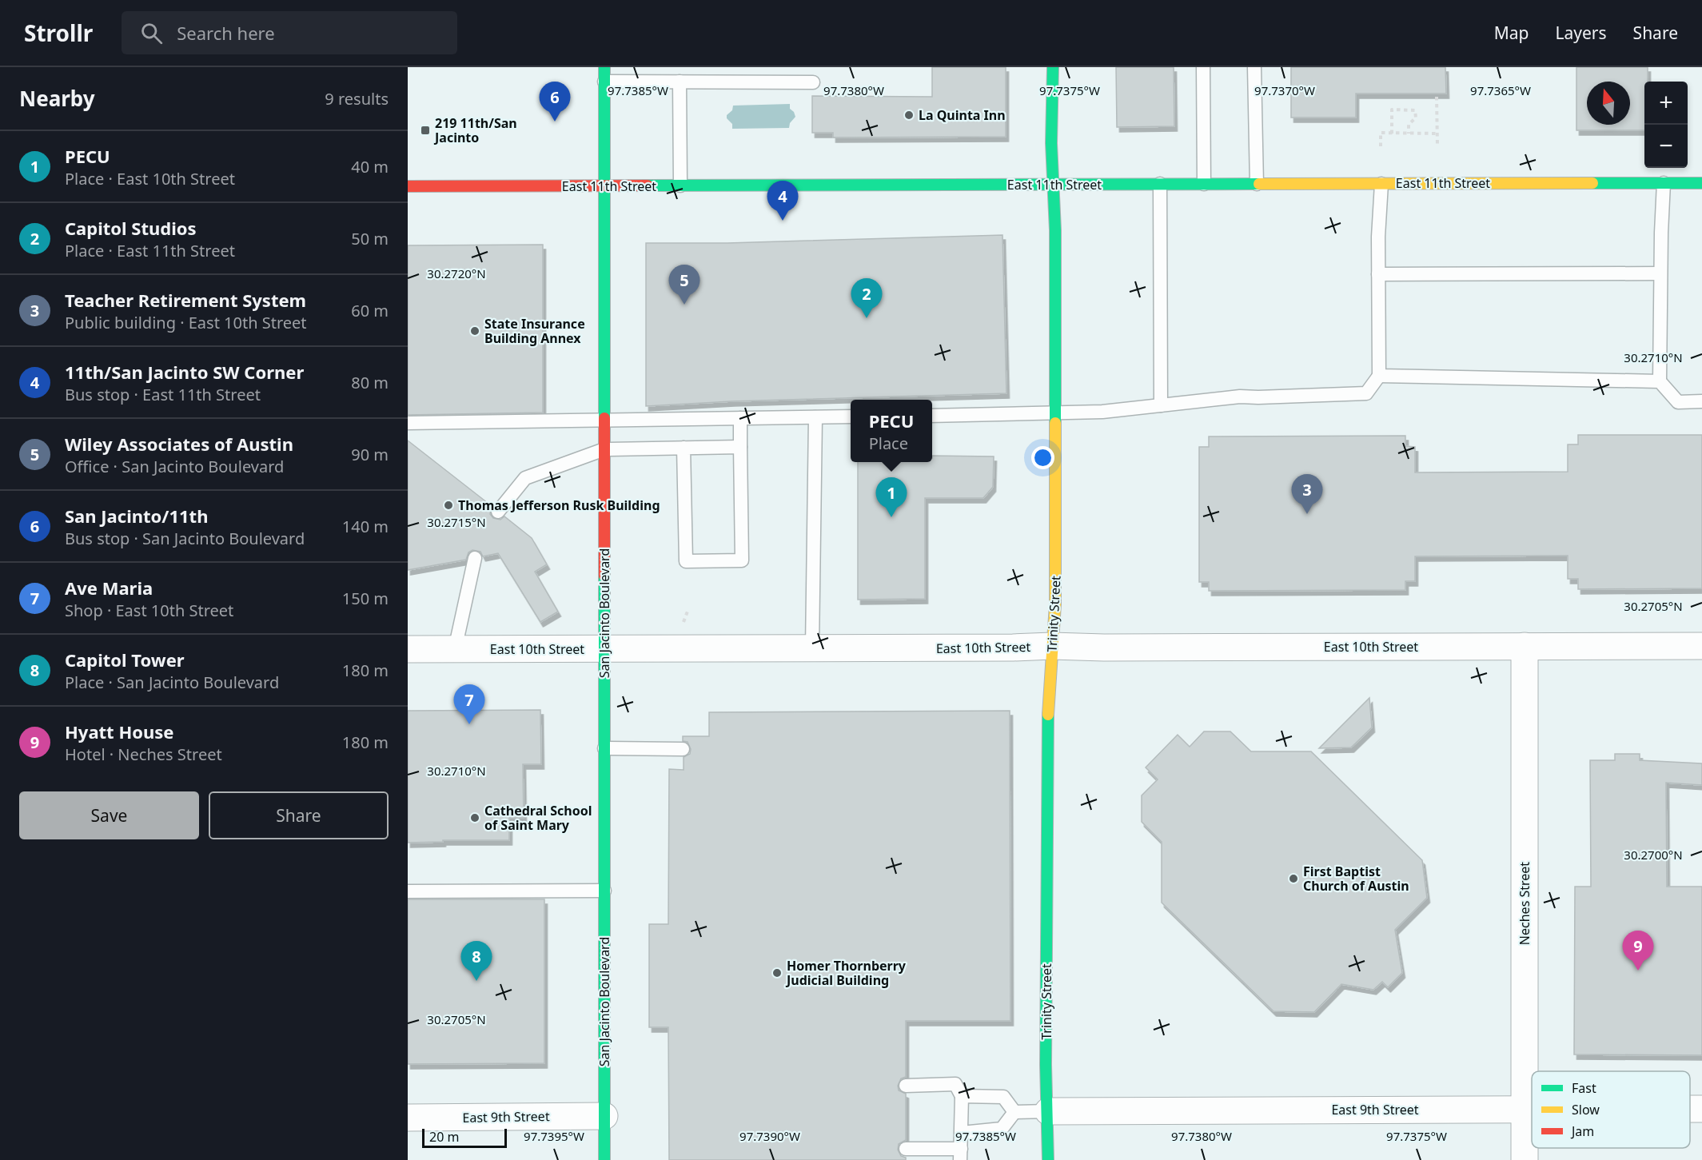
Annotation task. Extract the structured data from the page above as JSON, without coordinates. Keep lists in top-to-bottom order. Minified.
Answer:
{"streets":{"main road":["East 11th Street","San Jacinto Boulevard","Trinity Street"],"street":["East 10th Street","Neches Street","East 9th Street"]},"crossings":[["East 11th Street","San Jacinto Boulevard"],["East 11th Street","Trinity Street"],["San Jacinto Boulevard","East 10th Street"],["San Jacinto Boulevard","East 9th Street"],["Trinity Street","East 10th Street"],["Trinity Street","East 9th Street"],["East 10th Street","Neches Street"],["Neches Street","East 9th Street"]],"places":{"other":["La Quinta Inn","State Insurance Building Annex","Thomas Jefferson Rusk Building","Cathedral School of Saint Mary","First Baptist Church of Austin","Homer Thornberry Judicial Building"],"transit":["219 11th/San Jacinto"]},"legend":["Fast","Slow","Jam"],"scale_bar":"20 m","north":"top","page":{"header":"Strollr","search":"Search here","nav":["Map","Layers","Share"],"heading":["Nearby","9 results"],"map_buttons":["+","−"],"pins":["6","4","5","2","3","1","7","9","8"],"list":[{"mark":"1","name":"PECU","note":"Place · East 10th Street","value":"40 m"},{"mark":"2","name":"Capitol Studios","note":"Place · East 11th Street","value":"50 m"},{"mark":"3","name":"Teacher Retirement System","note":"Public building · East 10th Street","value":"60 m"},{"mark":"4","name":"11th/San Jacinto SW Corner","note":"Bus stop · East 11th Street","value":"80 m"},{"mark":"5","name":"Wiley Associates of Austin","note":"Office · San Jacinto Boulevard","value":"90 m"},{"mark":"6","name":"San Jacinto/11th","note":"Bus stop · San Jacinto Boulevard","value":"140 m"},{"mark":"7","name":"Ave Maria","note":"Shop · East 10th Street","value":"150 m"},{"mark":"8","name":"Capitol Tower","note":"Place · San Jacinto Boulevard","value":"180 m"},{"mark":"9","name":"Hyatt House","note":"Hotel · Neches Street","value":"180 m"}],"popup":["PECU","Place"],"buttons":["Save","Share"],"scale":"20 m"},"coordinates":["97.7385°W","97.7380°W","97.7375°W","97.7370°W","97.7365°W","30.2720°N","30.2710°N","30.2715°N","30.2705°N","30.2700°N","97.7395°W","97.7390°W"]}
